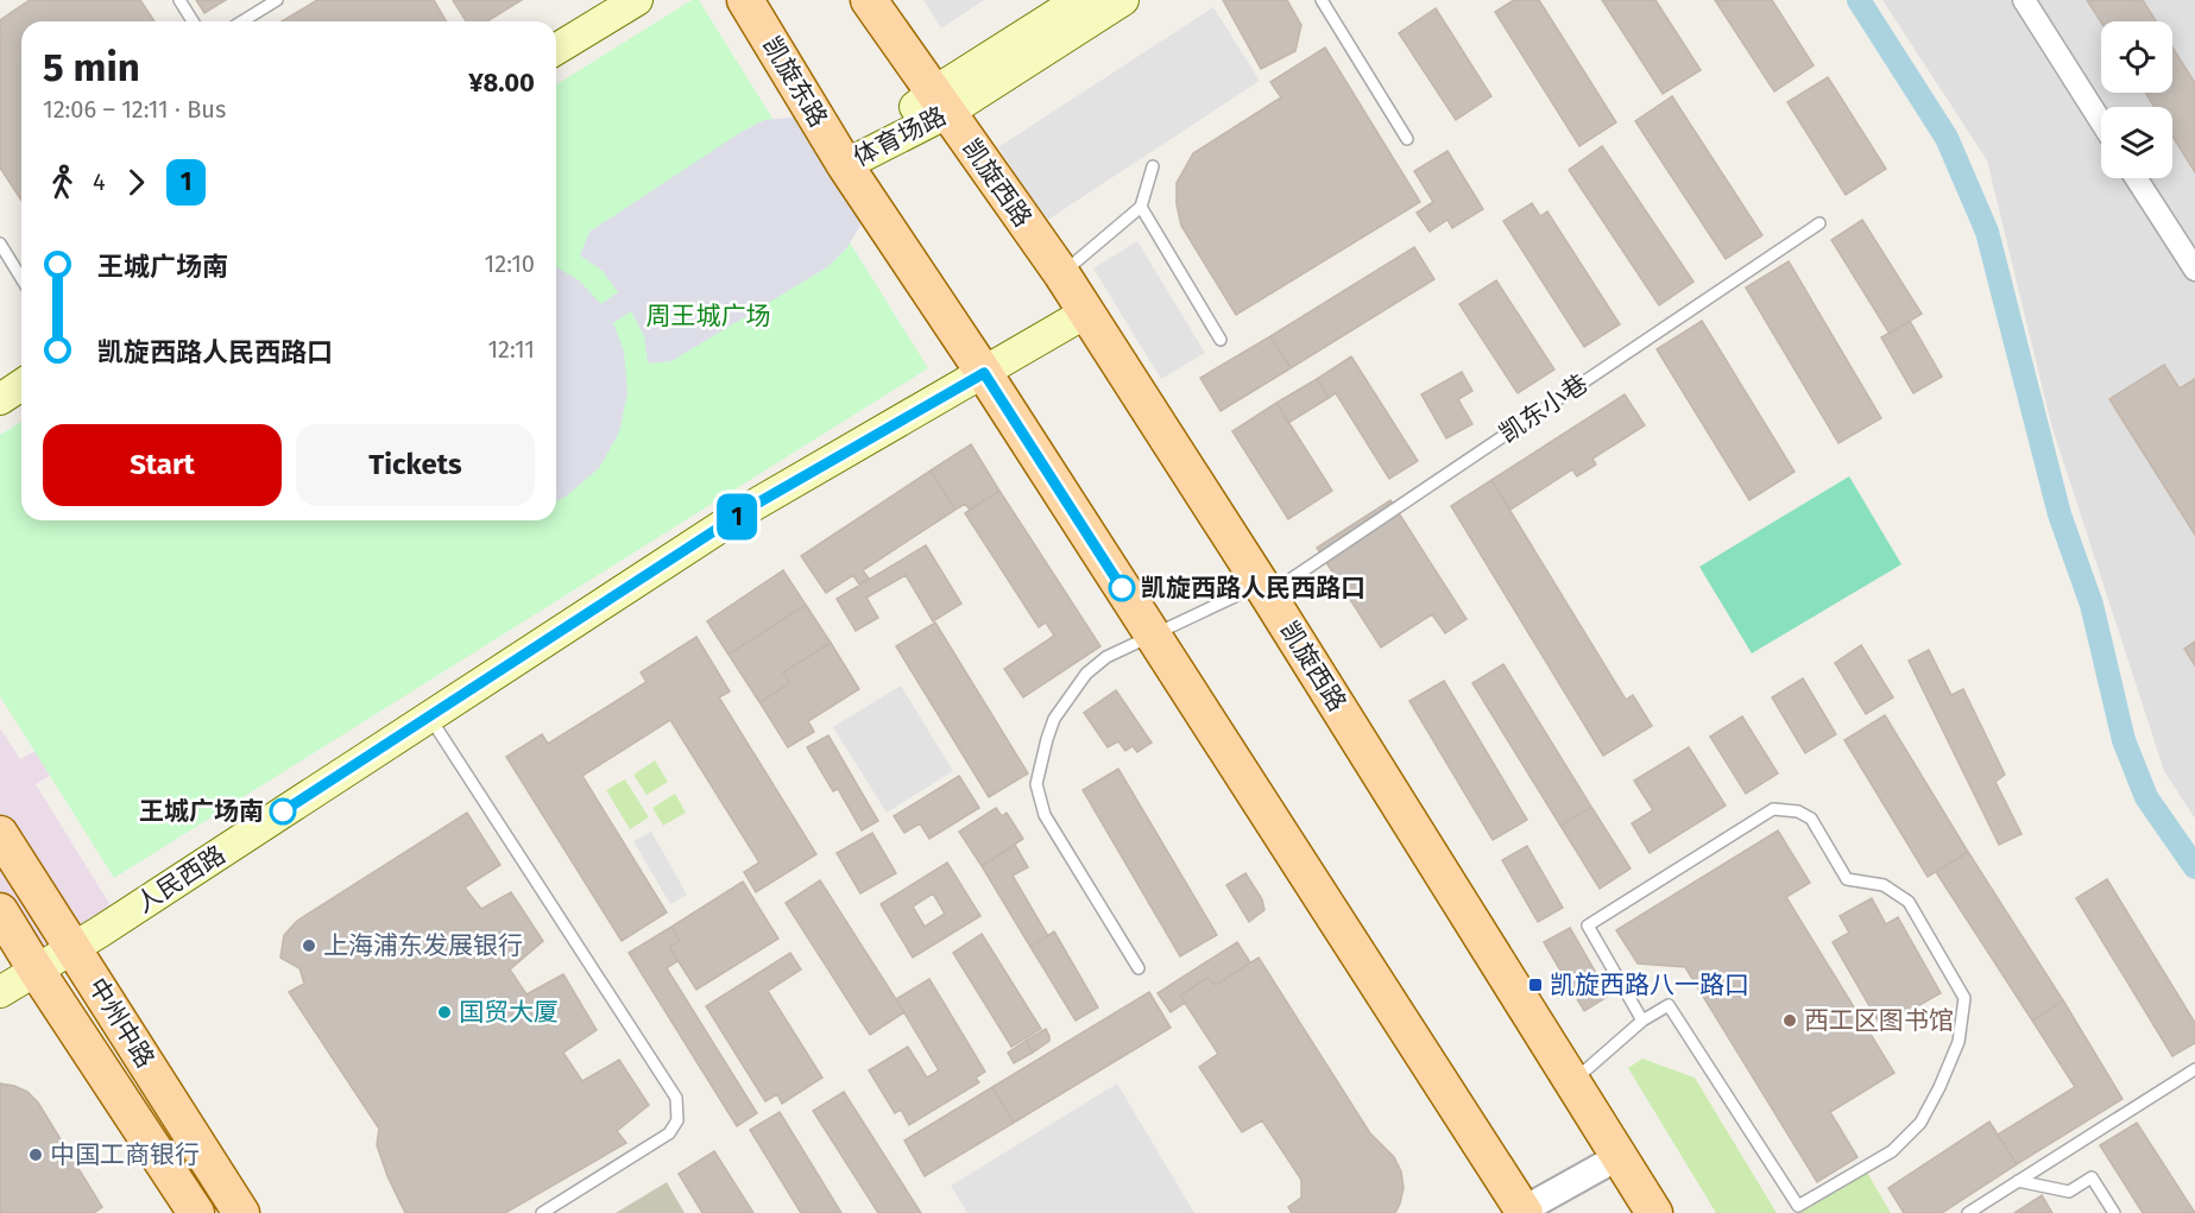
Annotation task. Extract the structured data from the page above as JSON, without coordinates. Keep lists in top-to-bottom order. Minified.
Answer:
{"streets":{"main road":["凯旋东路","体育场路","凯旋西路","人民西路","中州中路"],"lane":["凯东小巷"]},"crossings":[["凯旋东路","体育场路"],["体育场路","凯旋西路"],["凯旋西路","凯东小巷"],["凯旋西路","人民西路"],["人民西路","中州中路"]],"parks":["周王城广场"],"places":{"other":["凯旋西路人民西路口","王城广场南","上海浦东发展银行","国贸大厦","西工区图书馆","中国工商银行"],"transit":["凯旋西路八一路口"]},"lines":["bus line 1"],"page":{"on_map":"1","heading":["5 min","12:06 – 12:11 · Bus","¥8.00"],"legs":["4","1"],"list":[{"name":"王城广场南","value":"12:10"},{"name":"凯旋西路人民西路口","value":"12:11"}],"buttons":["Start","Tickets"]}}
